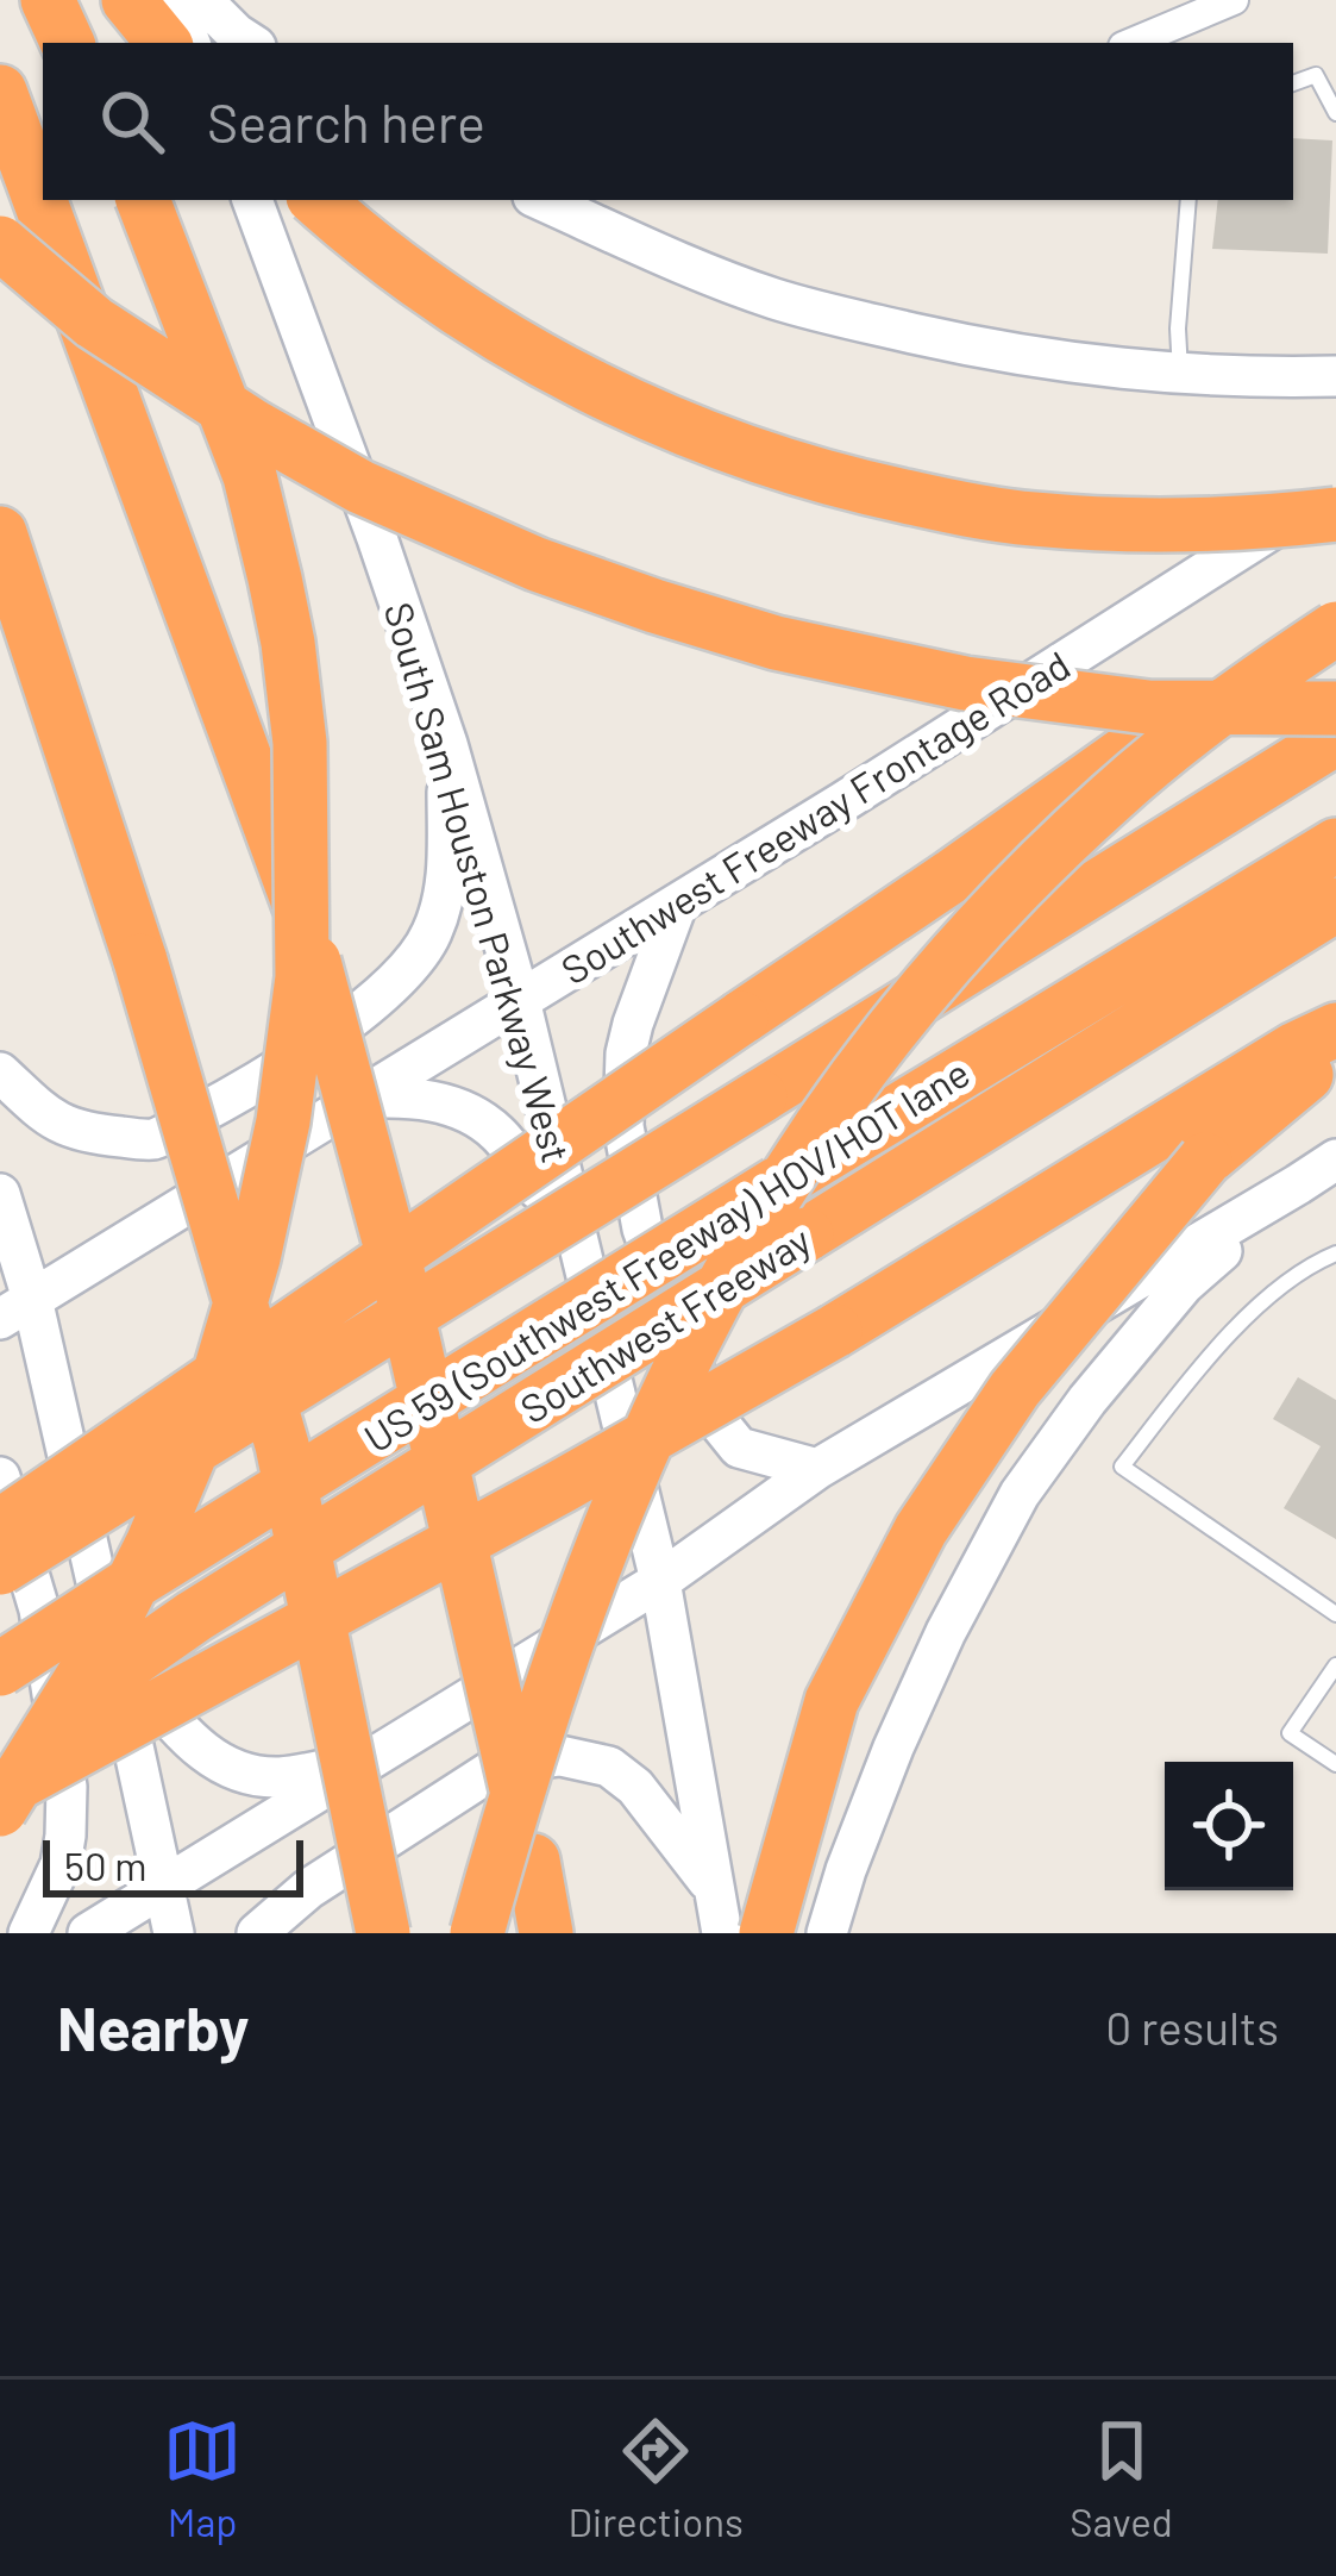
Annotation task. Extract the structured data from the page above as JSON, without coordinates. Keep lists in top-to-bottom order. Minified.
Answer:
{"streets":{"highway":["US 59 (Southwest Freeway) HOV/HOT lane","Southwest Freeway"],"main road":["Southwest Freeway Frontage Road","South Sam Houston Parkway West"]},"crossings":[["Southwest Freeway Frontage Road","South Sam Houston Parkway West"]],"scale_bar":"50 m","page":{"search":"Search here","scale":"50 m","heading":["Nearby","0 results"],"nav":["Map","Directions","Saved"]}}
